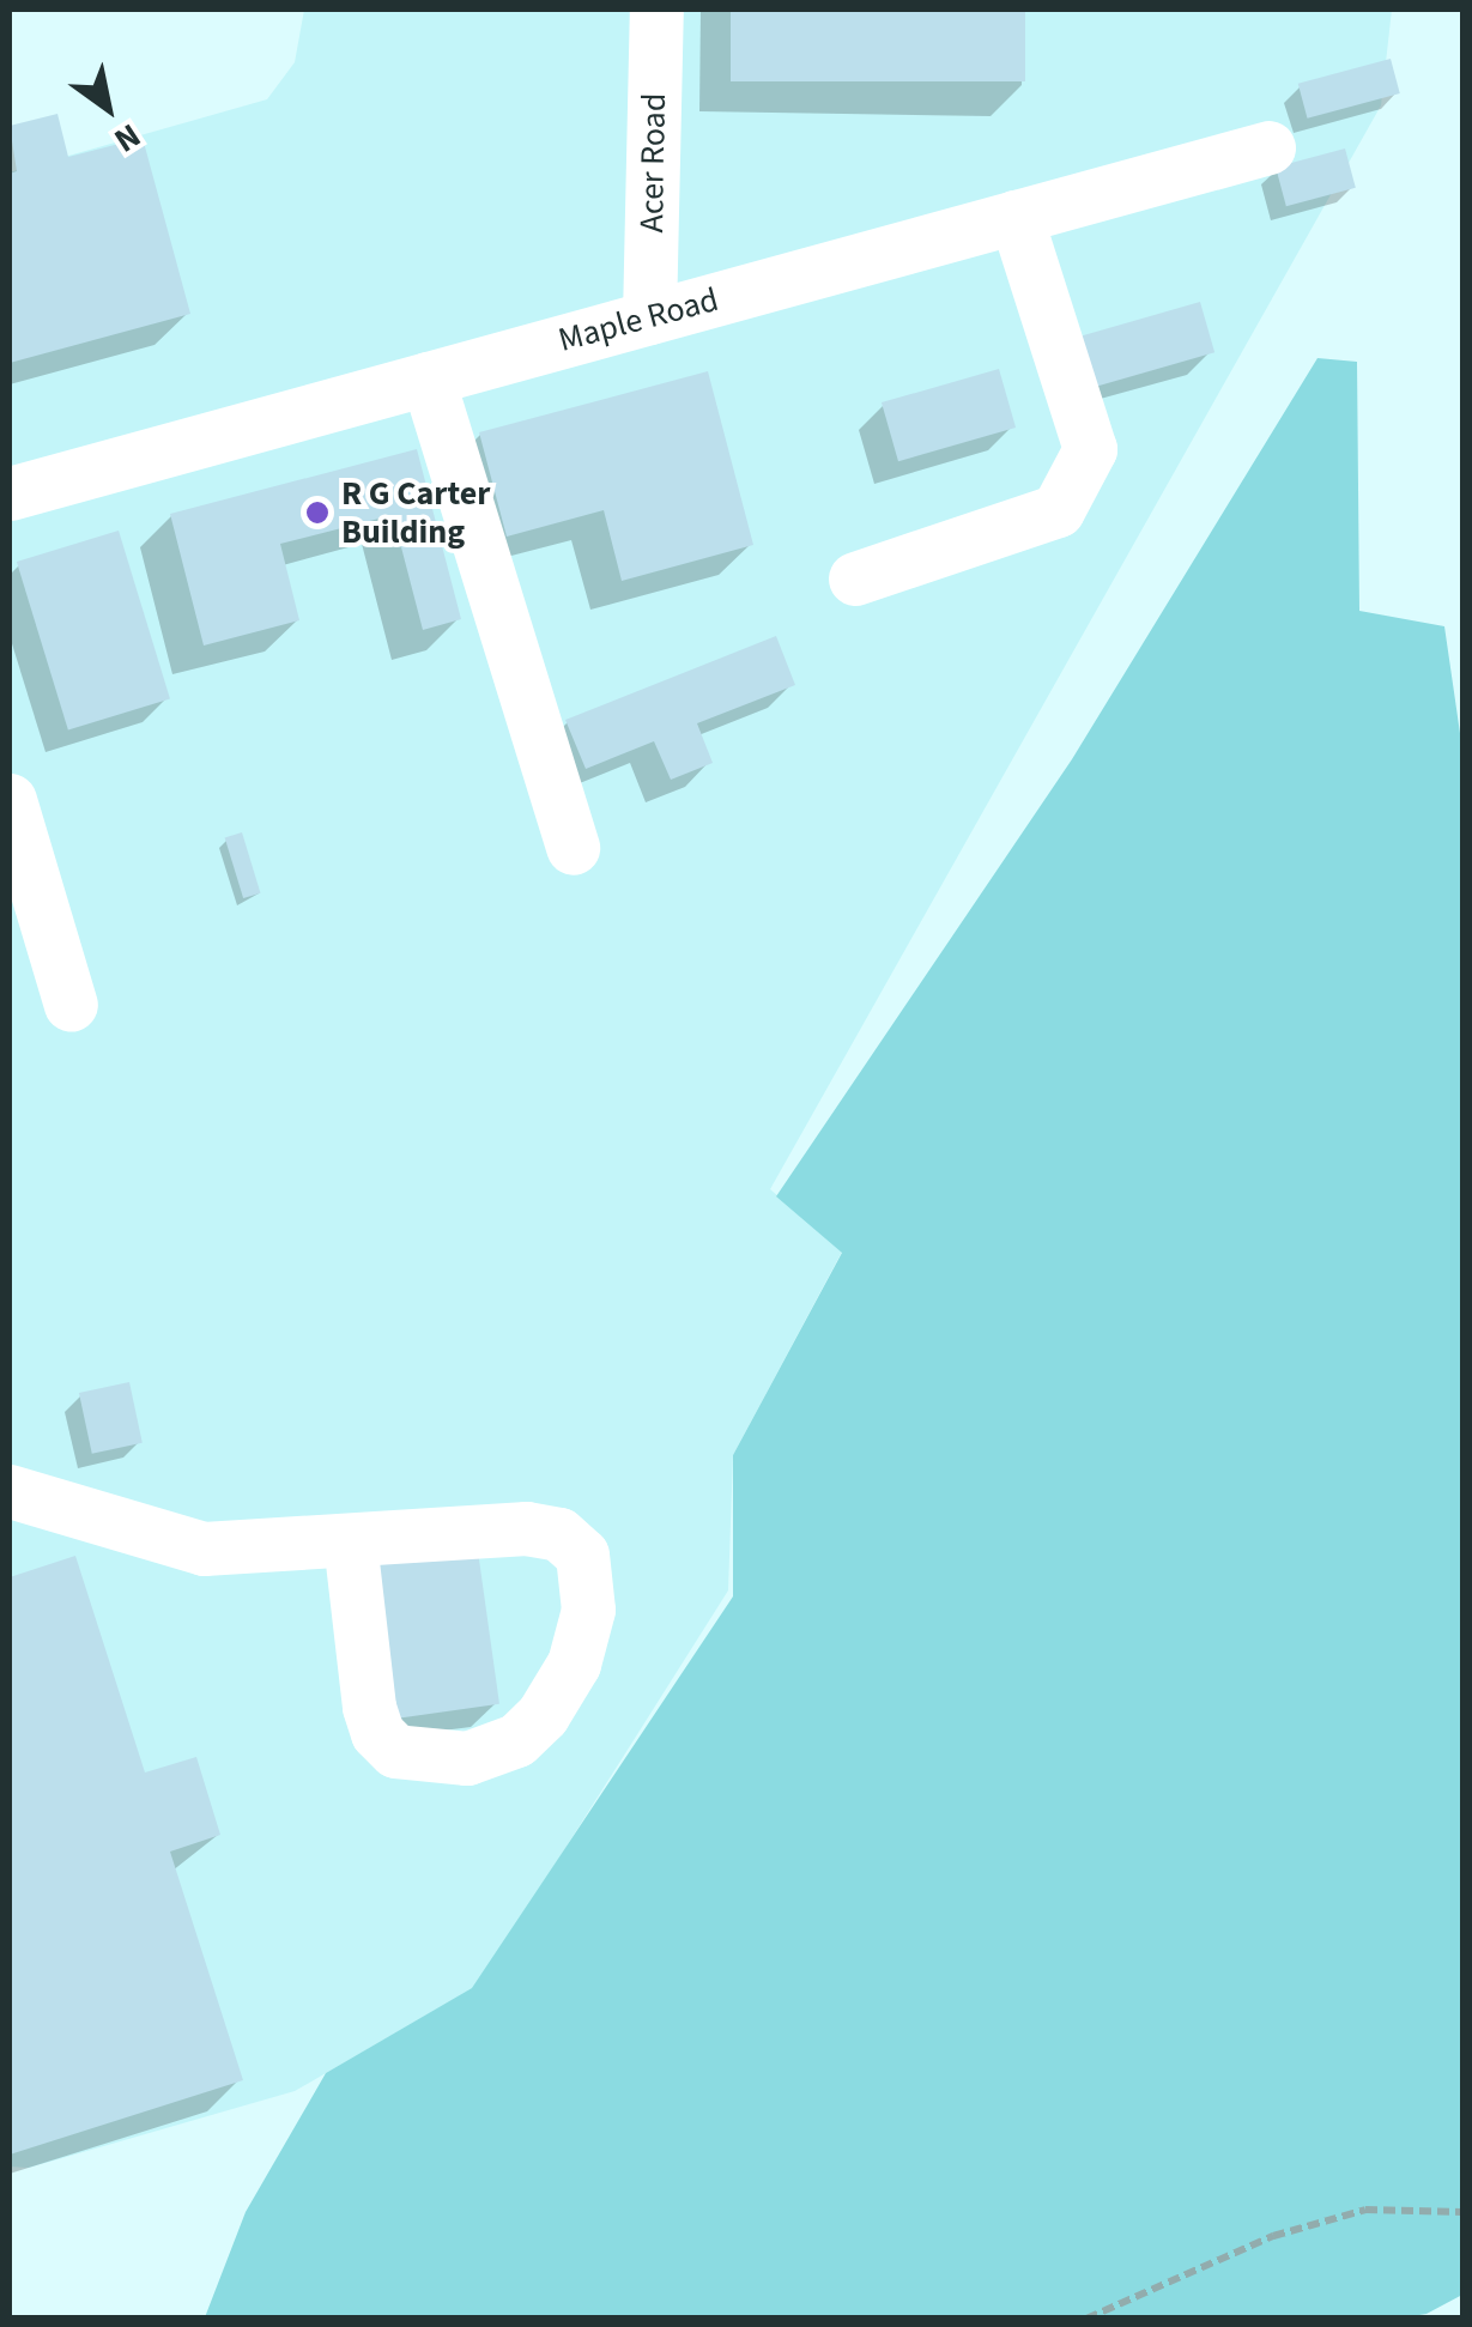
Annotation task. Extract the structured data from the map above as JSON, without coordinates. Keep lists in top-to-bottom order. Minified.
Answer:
{"streets":{"street":["Acer Road","Maple Road"]},"crossings":[["Acer Road","Maple Road"]],"places":["R G Carter Building"],"north":"bottom right"}
